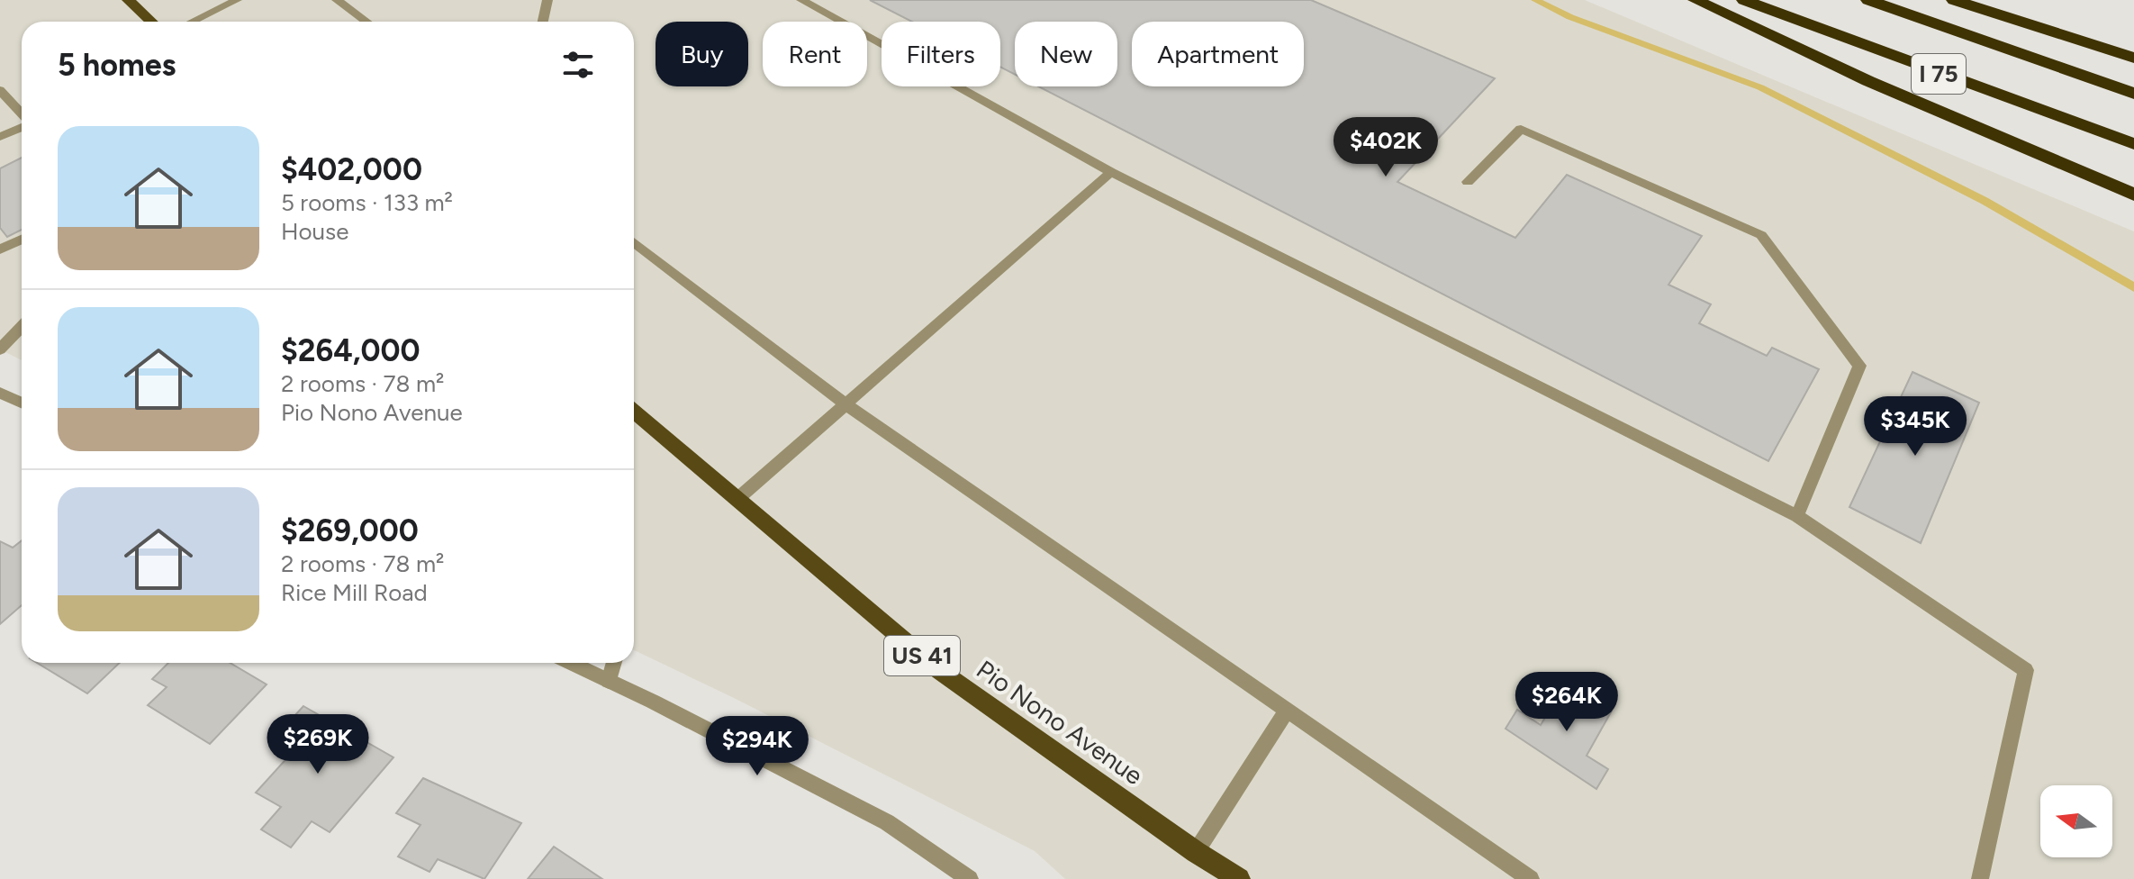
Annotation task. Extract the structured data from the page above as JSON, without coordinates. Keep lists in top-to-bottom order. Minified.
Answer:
{"streets":{"highway":["I 75"],"main road":["US 41","Pio Nono Avenue"]},"north":"left","page":{"chip":["Buy","Rent","Filters","New","Apartment"],"heading":"5 homes","list":[{"name":"$402,000","note":"5 rooms · 133 m² · House"},{"name":"$264,000","note":"2 rooms · 78 m² · Pio Nono Avenue"},{"name":"$269,000","note":"2 rooms · 78 m² · Rice Mill Road"}],"price":["$402K","$345K","$264K","$269K","$294K"]}}
